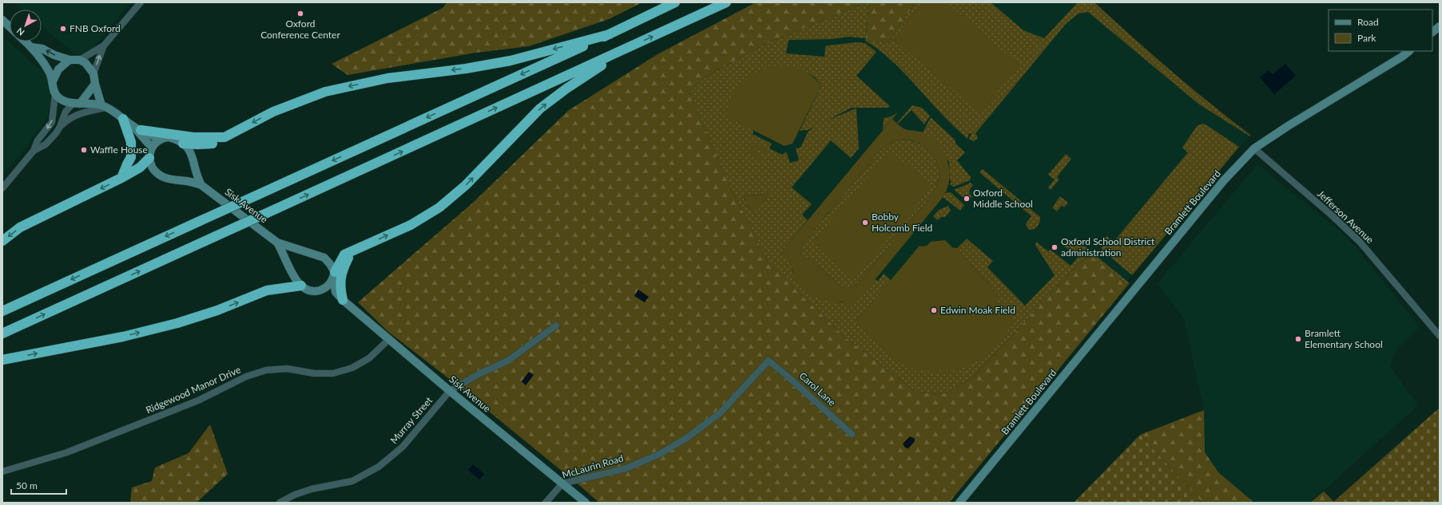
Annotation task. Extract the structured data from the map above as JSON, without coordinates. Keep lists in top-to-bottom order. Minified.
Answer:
{"streets":{"street":["Bramlett Boulevard","Sisk Avenue","Jefferson Avenue","Carol Lane","Ridgewood Manor Drive","Murray Street","McLaurin Road"]},"crossings":[["Bramlett Boulevard","Jefferson Avenue"],["Sisk Avenue","Ridgewood Manor Drive"],["Sisk Avenue","Murray Street"],["Sisk Avenue","McLaurin Road"],["Carol Lane","McLaurin Road"]],"places":["Oxford Conference Center","FNB Oxford","Waffle House","Oxford Middle School","Bobby Holcomb Field","Oxford School District administration","Edwin Moak Field","Bramlett Elementary School"],"legend":["Road","Park"],"scale_bar":"50 m","north":"bottom left"}
